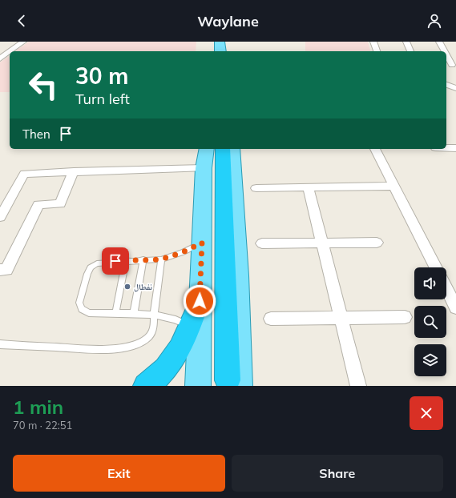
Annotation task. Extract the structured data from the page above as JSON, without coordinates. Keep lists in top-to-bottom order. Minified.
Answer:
{"places":["نفطال"],"page":{"header":"Waylane","turn":["30 m","Turn left"],"then":"Then","heading":["1 min","70 m · 22:51"],"buttons":["Exit","Share"]}}
